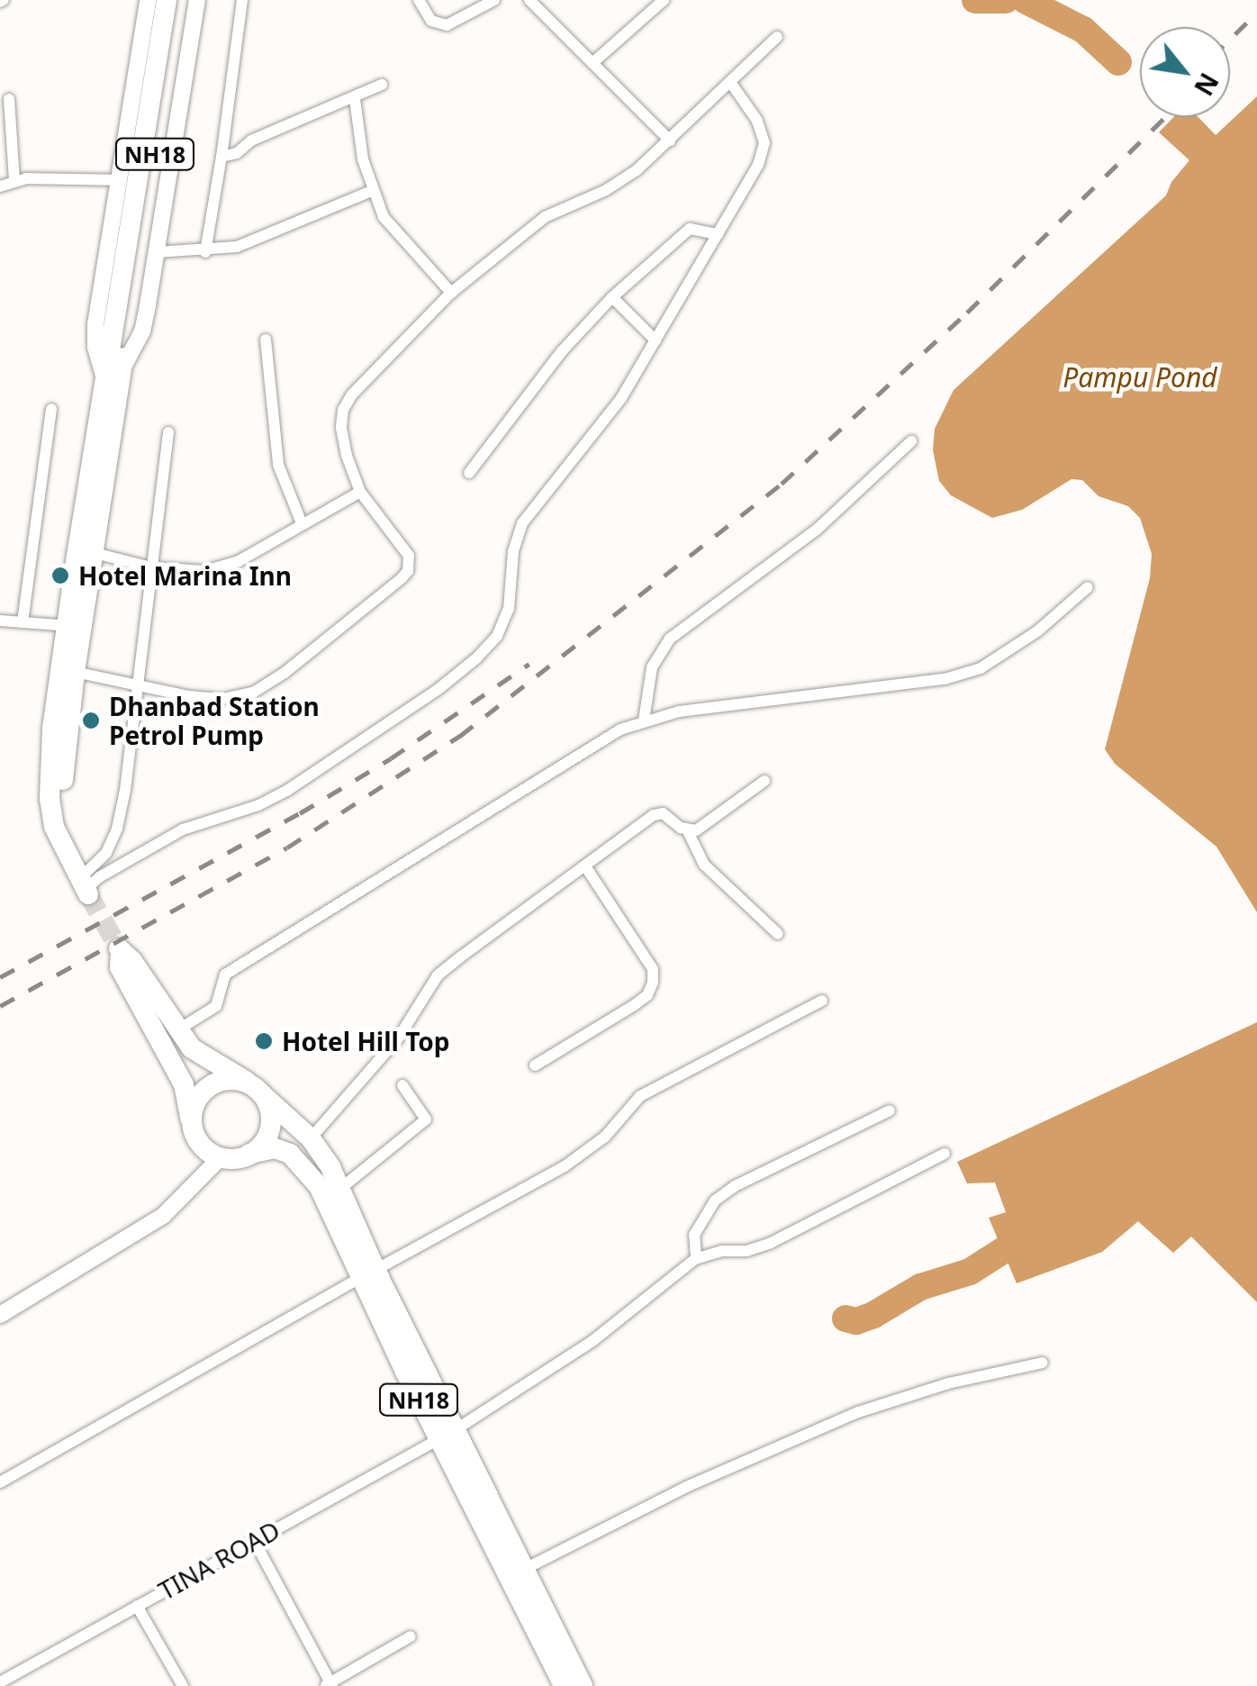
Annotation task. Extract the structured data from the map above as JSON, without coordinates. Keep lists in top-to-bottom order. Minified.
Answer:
{"streets":{"highway":["NH18"],"street":["TINA ROAD"]},"crossings":[["NH18","TINA ROAD"]],"water":["Pampu Pond"],"places":["Hotel Marina Inn","Dhanbad Station Petrol Pump","Hotel Hill Top"],"north":"bottom right"}
